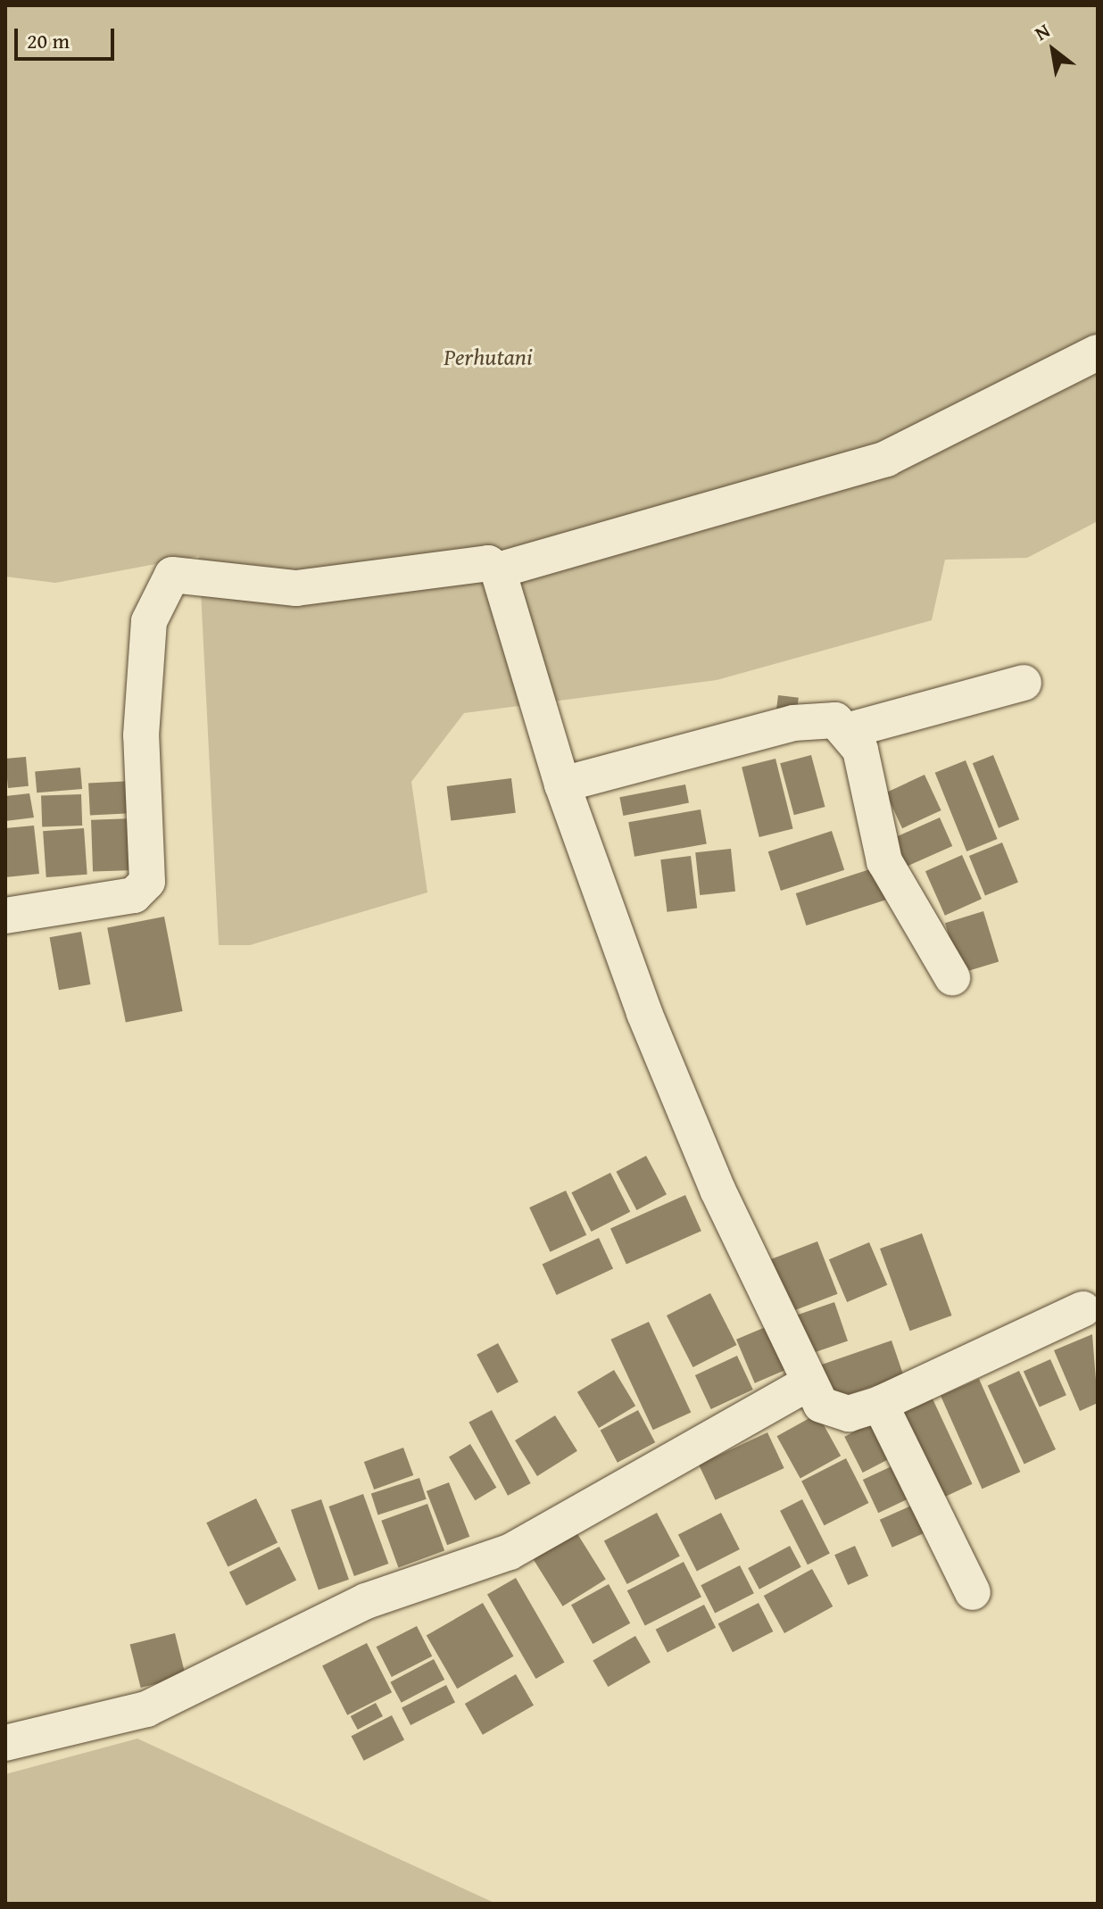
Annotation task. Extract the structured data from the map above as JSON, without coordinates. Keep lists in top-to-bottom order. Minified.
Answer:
{"parks":["Perhutani"],"scale_bar":"20 m","north":"top left"}
